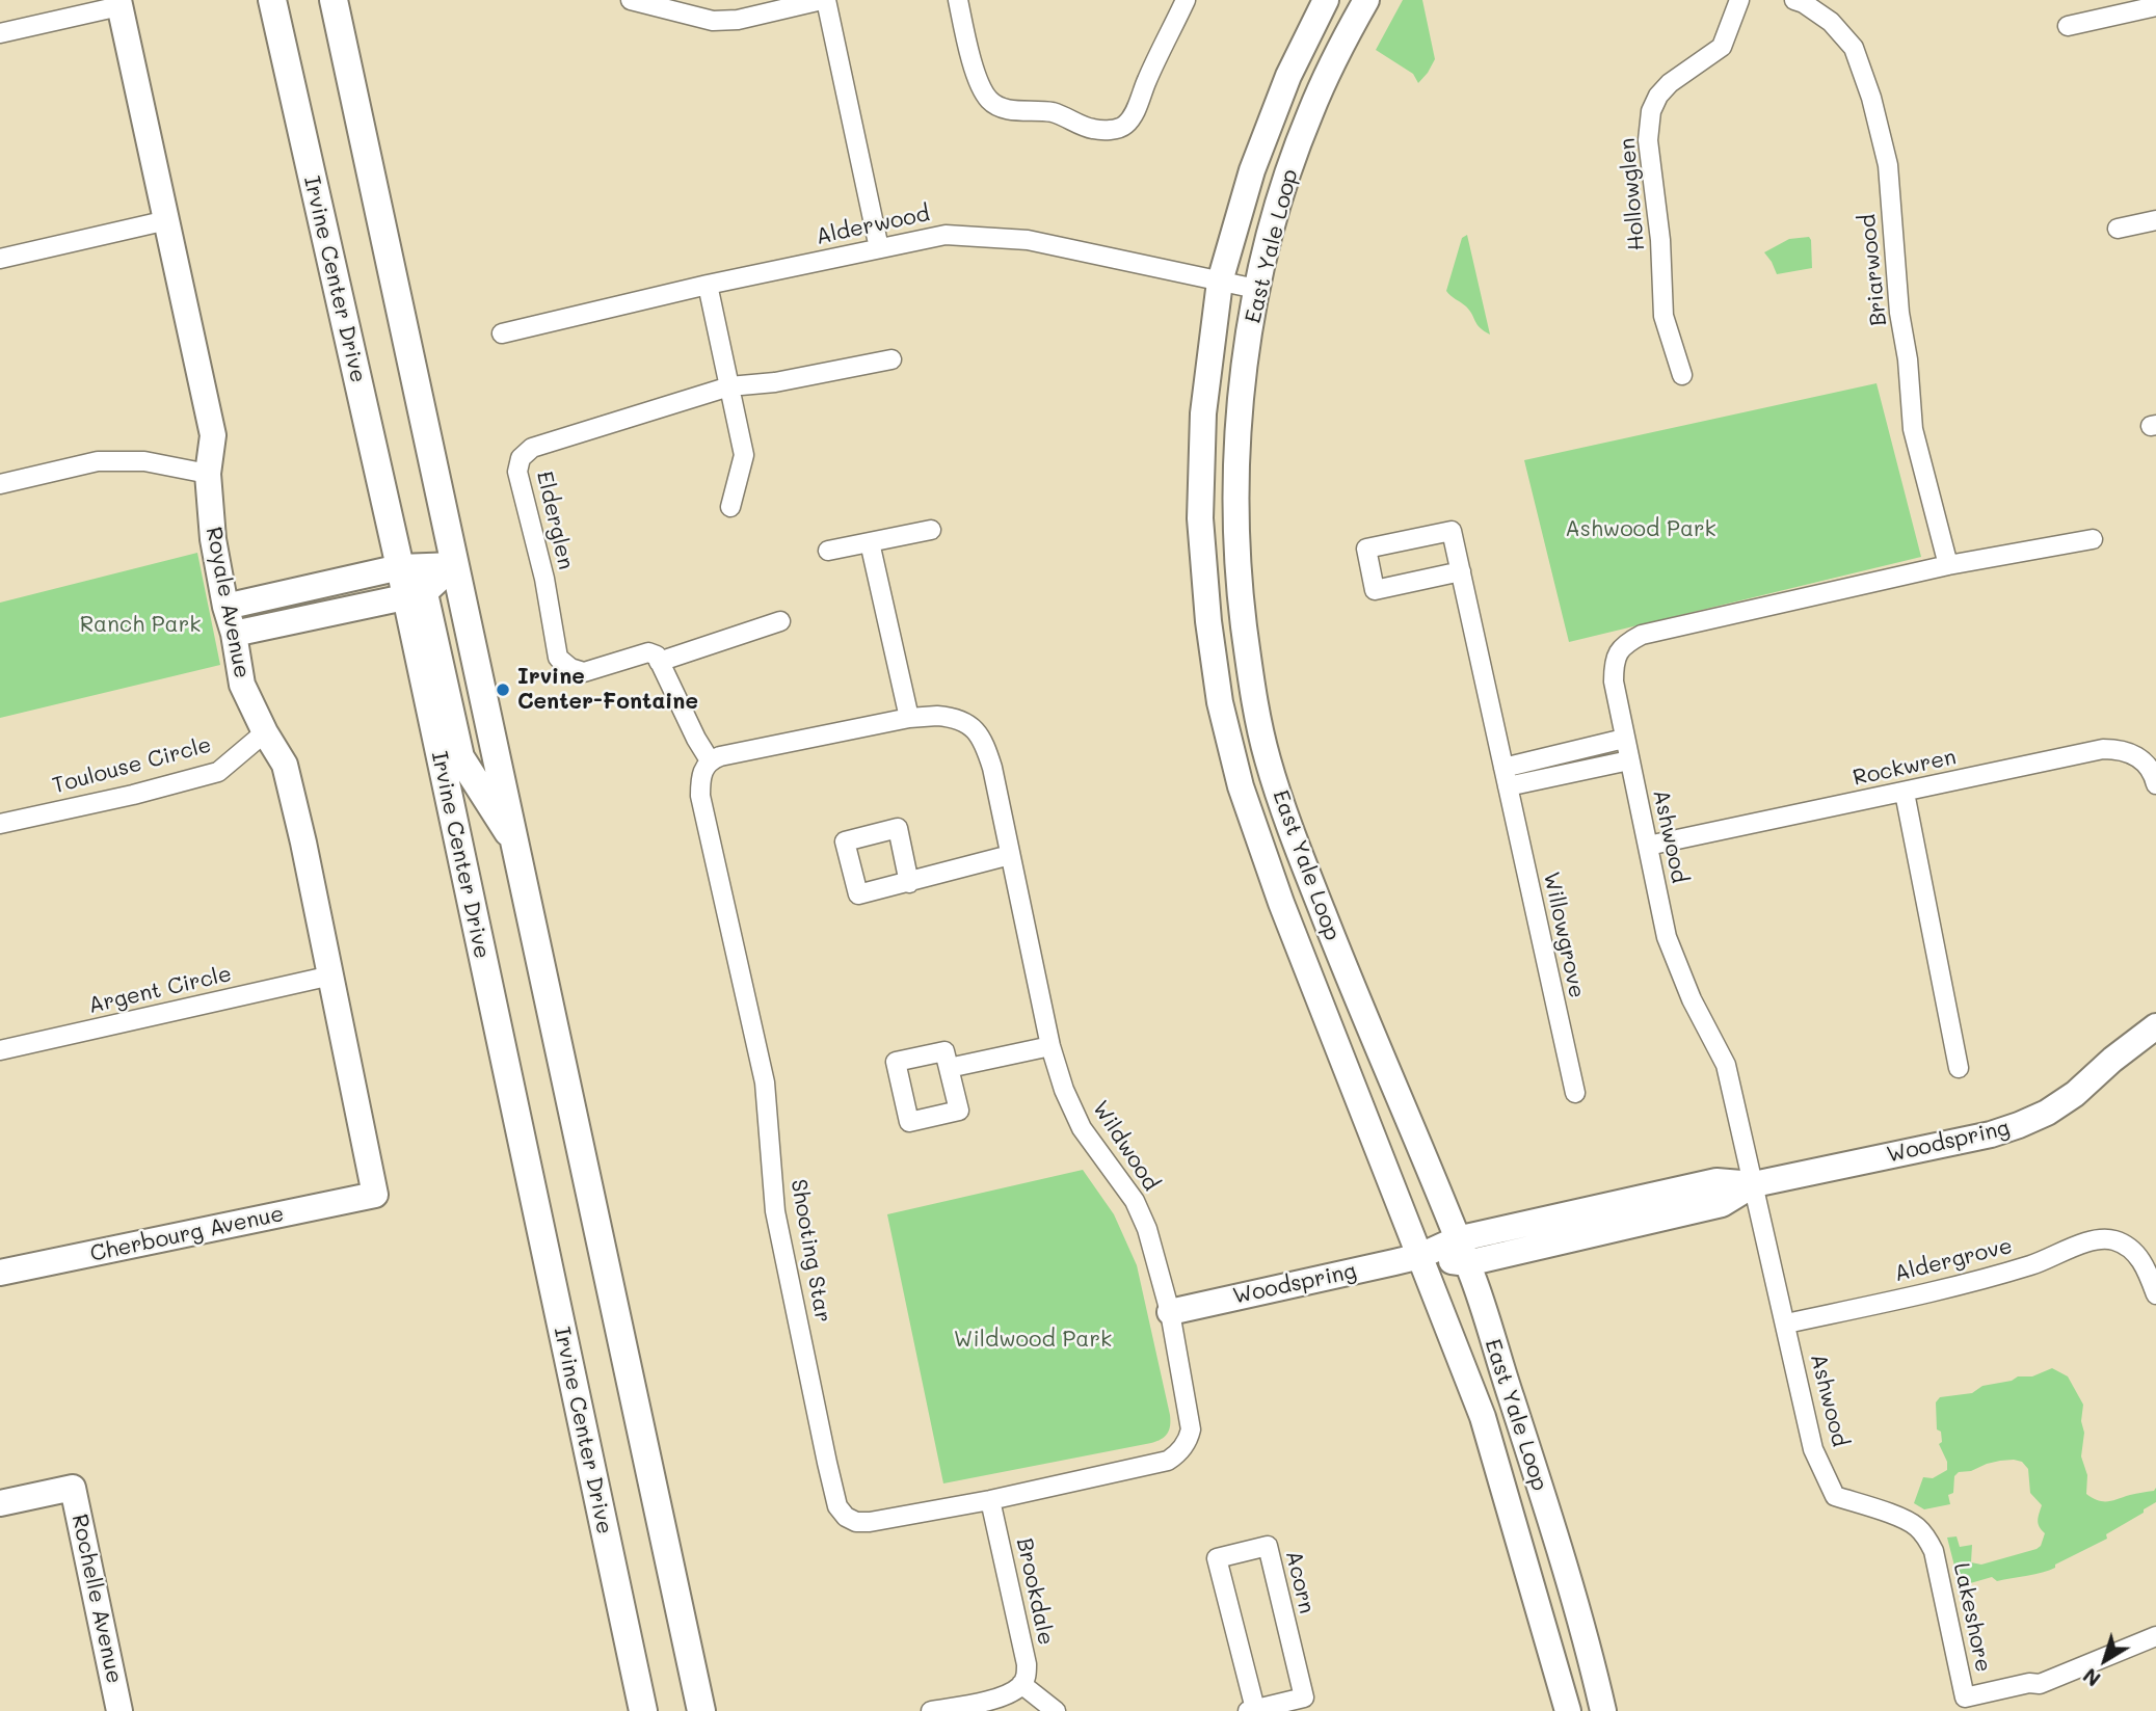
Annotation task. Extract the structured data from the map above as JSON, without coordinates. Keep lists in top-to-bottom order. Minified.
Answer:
{"streets":{"main road":["Irvine Center Drive"],"street":["Hollowglen","Alderwood","East Yale Loop","Briarwood","Elderglen","Royale Avenue","Toulouse Circle","Rockwren","Ashwood","Willowgrove","Argent Circle","Woodspring","Wildwood","Cherbourg Avenue","Shooting Star","Aldergrove","Acorn","Brookdale","Rochelle Avenue","Lakeshore"]},"crossings":[["Alderwood","East Yale Loop"],["East Yale Loop","Woodspring"],["Briarwood","Ashwood"],["Royale Avenue","Toulouse Circle"],["Royale Avenue","Argent Circle"],["Royale Avenue","Cherbourg Avenue"],["Rockwren","Ashwood"],["Ashwood","Woodspring"],["Ashwood","Aldergrove"],["Ashwood","Lakeshore"],["Woodspring","Wildwood"],["Wildwood","Shooting Star"],["Wildwood","Brookdale"],["Shooting Star","Brookdale"]],"parks":["Ashwood Park","Ranch Park","Wildwood Park"],"places":["Irvine Center-Fontaine"],"north":"bottom left"}
